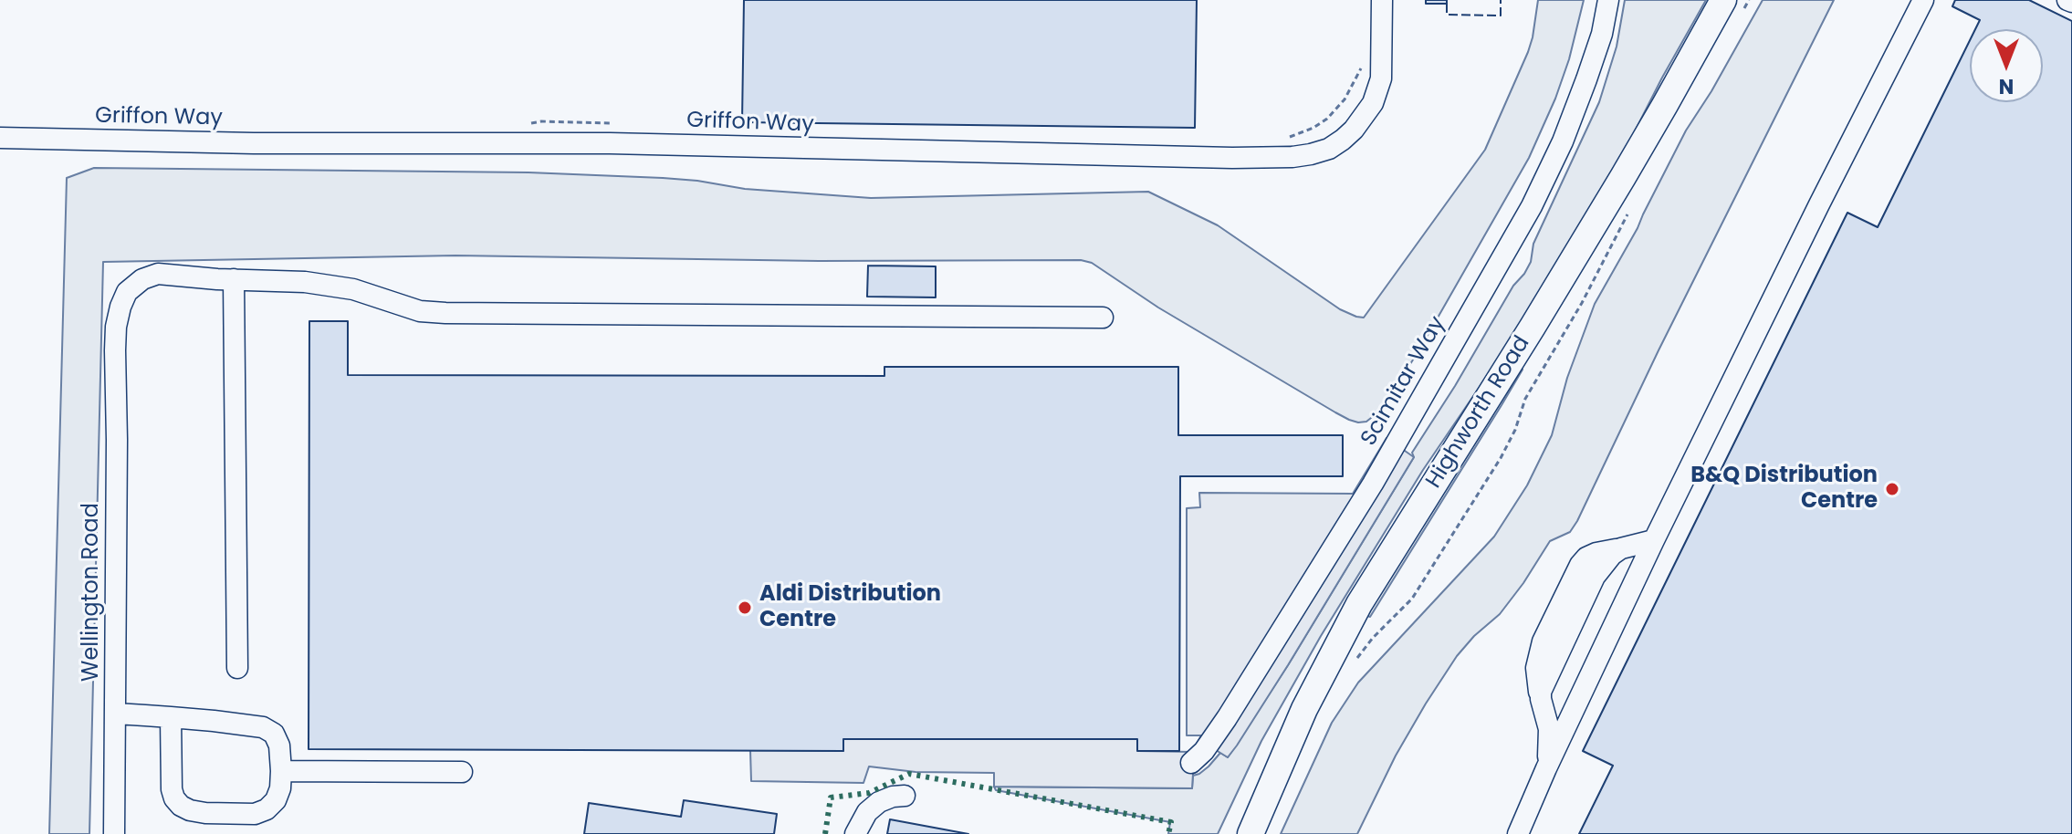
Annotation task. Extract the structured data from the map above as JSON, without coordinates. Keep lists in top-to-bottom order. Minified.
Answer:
{"streets":{"main road":["Highworth Road"],"street":["Griffon Way","Scimitar Way","Wellington Road"]},"places":["B&Q Distribution Centre","Aldi Distribution Centre"],"north":"bottom"}
